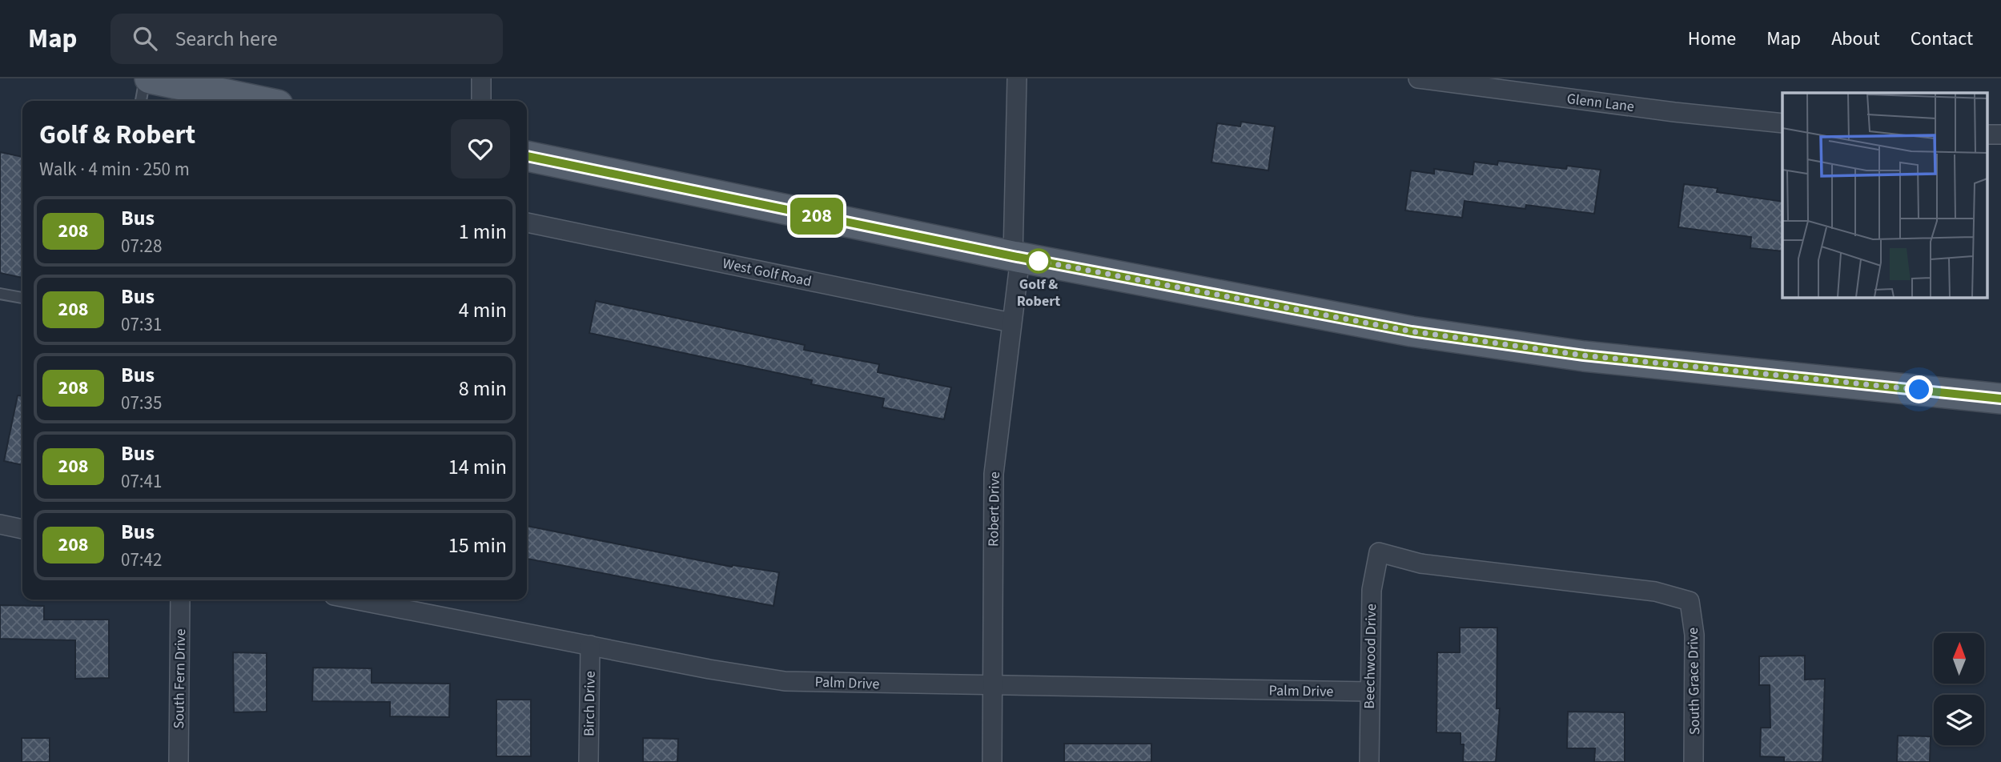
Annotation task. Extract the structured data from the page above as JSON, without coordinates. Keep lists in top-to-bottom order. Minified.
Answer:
{"streets":{"street":["Glenn Lane","West Golf Road","Robert Drive","Beechwood Drive","South Fern Drive","South Grace Drive","Palm Drive","Birch Drive"]},"crossings":[["West Golf Road","Robert Drive"],["Robert Drive","Palm Drive"],["Beechwood Drive","South Grace Drive"],["Beechwood Drive","Palm Drive"],["Palm Drive","Birch Drive"]],"places":["Golf & Robert"],"lines":["bus line 208"],"north":"top","page":{"header":"Map","search":"Search here","nav":["Home","Map","About","Contact"],"on_map":"208","heading":["Golf & Robert","Walk · 4 min · 250 m"],"list":[{"mark":"208","name":"Bus","note":"07:28","value":"1 min"},{"mark":"208","name":"Bus","note":"07:31","value":"4 min"},{"mark":"208","name":"Bus","note":"07:35","value":"8 min"},{"mark":"208","name":"Bus","note":"07:41","value":"14 min"},{"mark":"208","name":"Bus","note":"07:42","value":"15 min"}]}}
